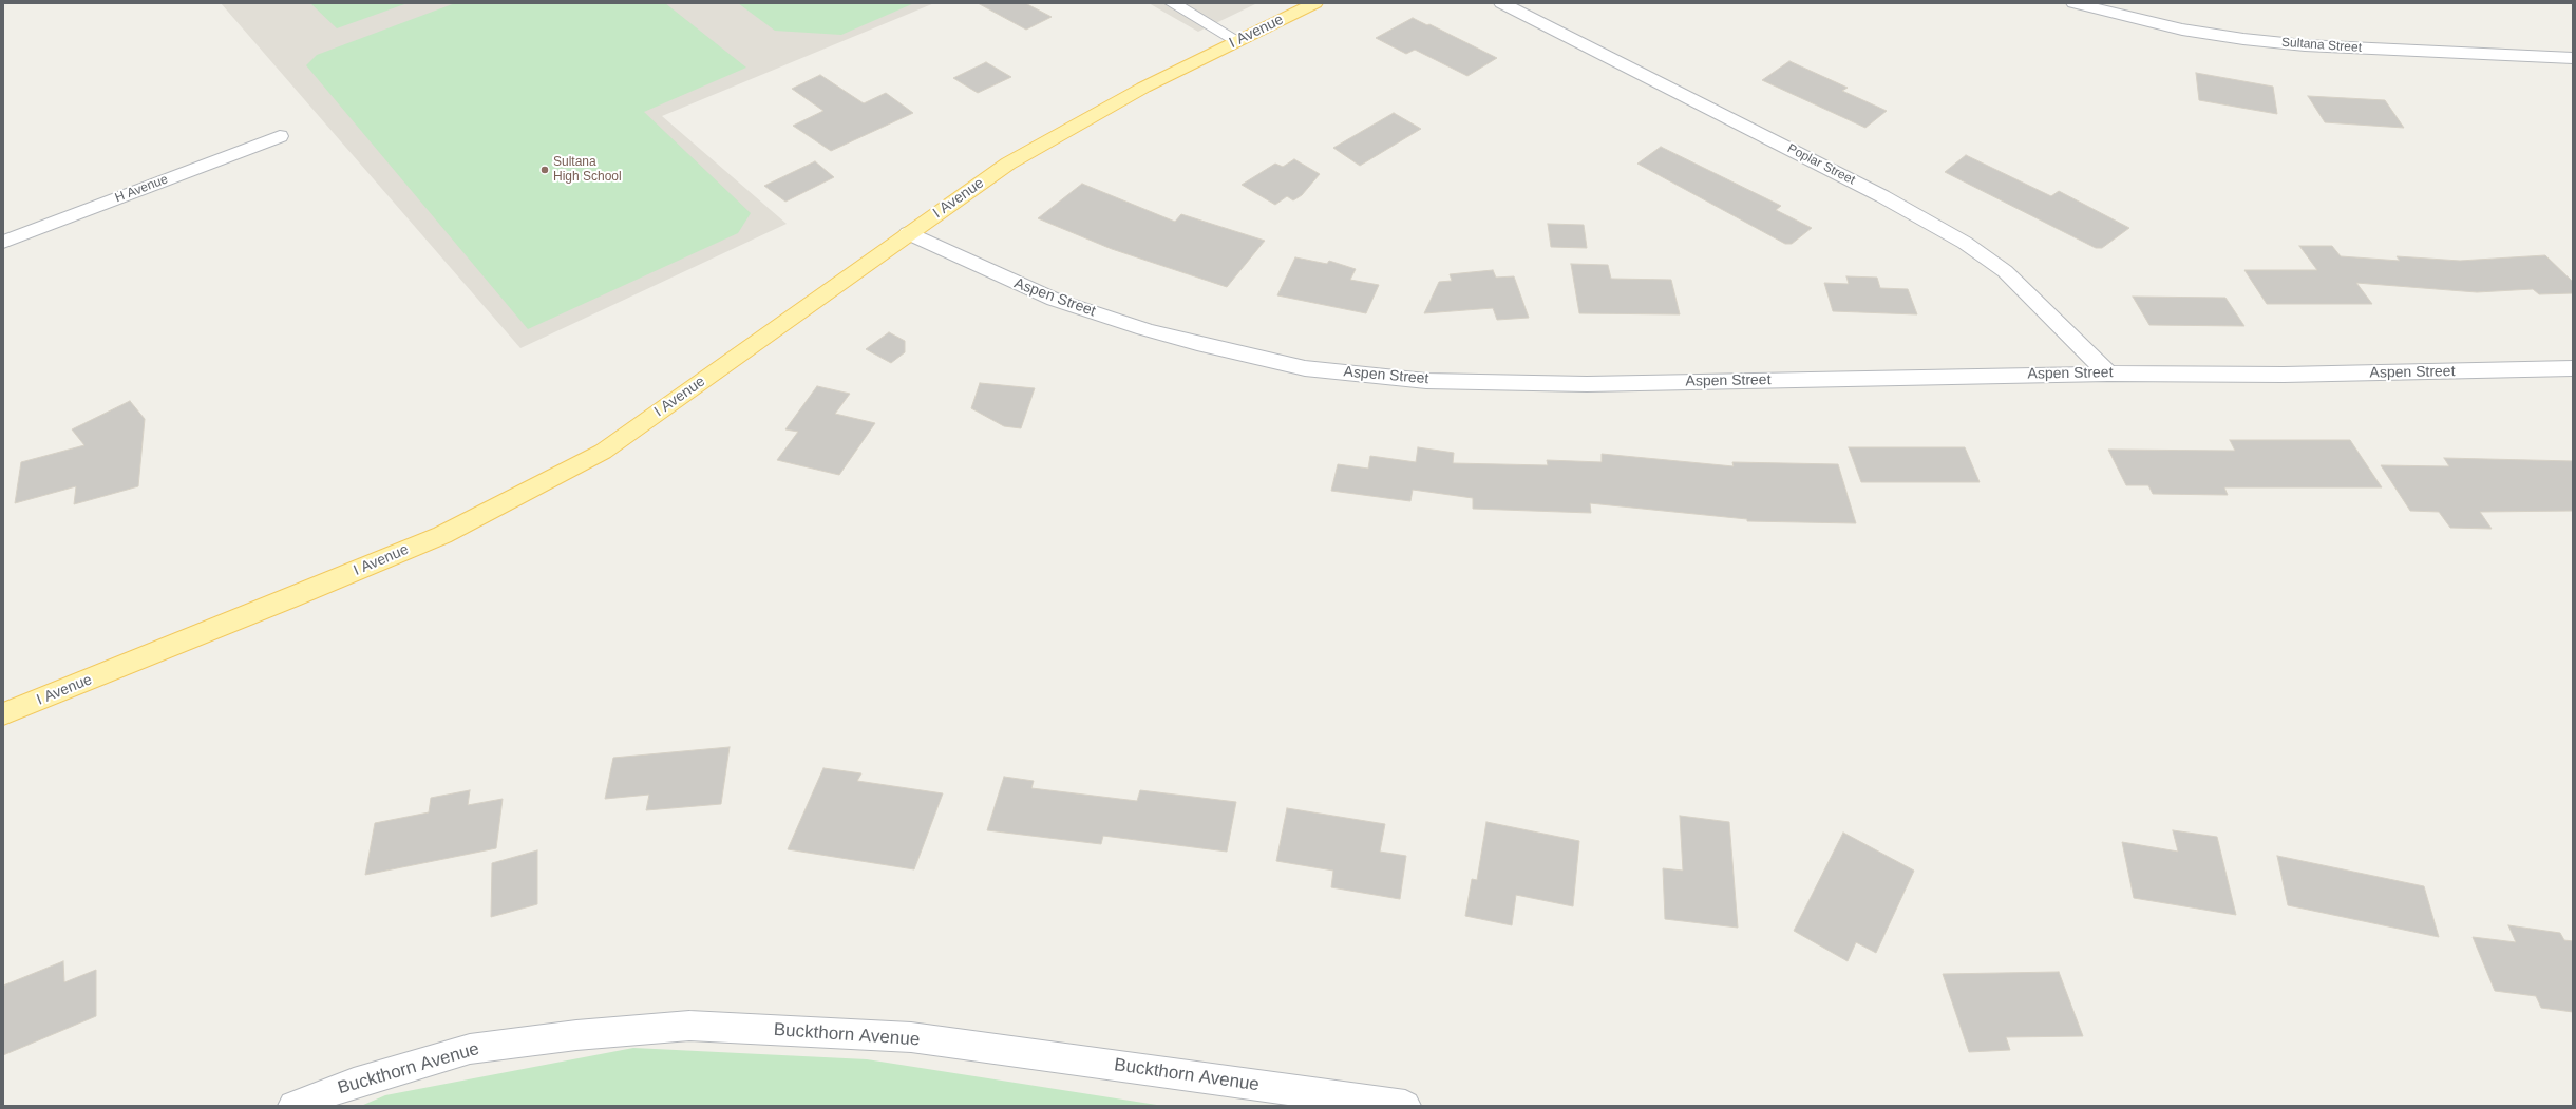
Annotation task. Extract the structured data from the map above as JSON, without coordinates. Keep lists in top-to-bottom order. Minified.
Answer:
{"streets":{"main road":["I Avenue"],"street":["Sultana Street","Poplar Street","H Avenue","Aspen Street","Buckthorn Avenue"]},"crossings":[["I Avenue","Aspen Street"],["Poplar Street","Aspen Street"]],"places":["Sultana High School"]}
